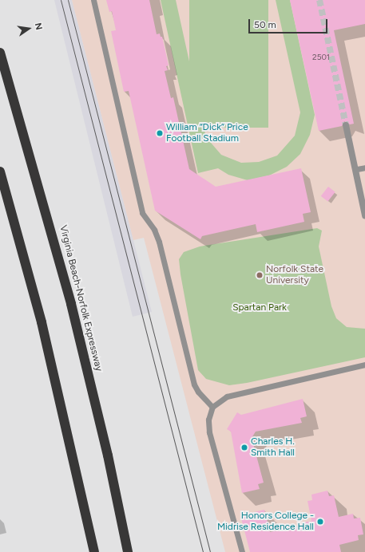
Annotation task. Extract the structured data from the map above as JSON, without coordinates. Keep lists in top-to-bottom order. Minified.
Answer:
{"streets":{"highway":["Virginia Beach-Norfolk Expressway"]},"parks":["Spartan Park"],"places":["William “Dick” Price Football Stadium","Norfolk State University","Charles H. Smith Hall","Honors College - Midrise Residence Hall"],"house_numbers":["2501"],"scale_bar":"50 m","north":"right"}
